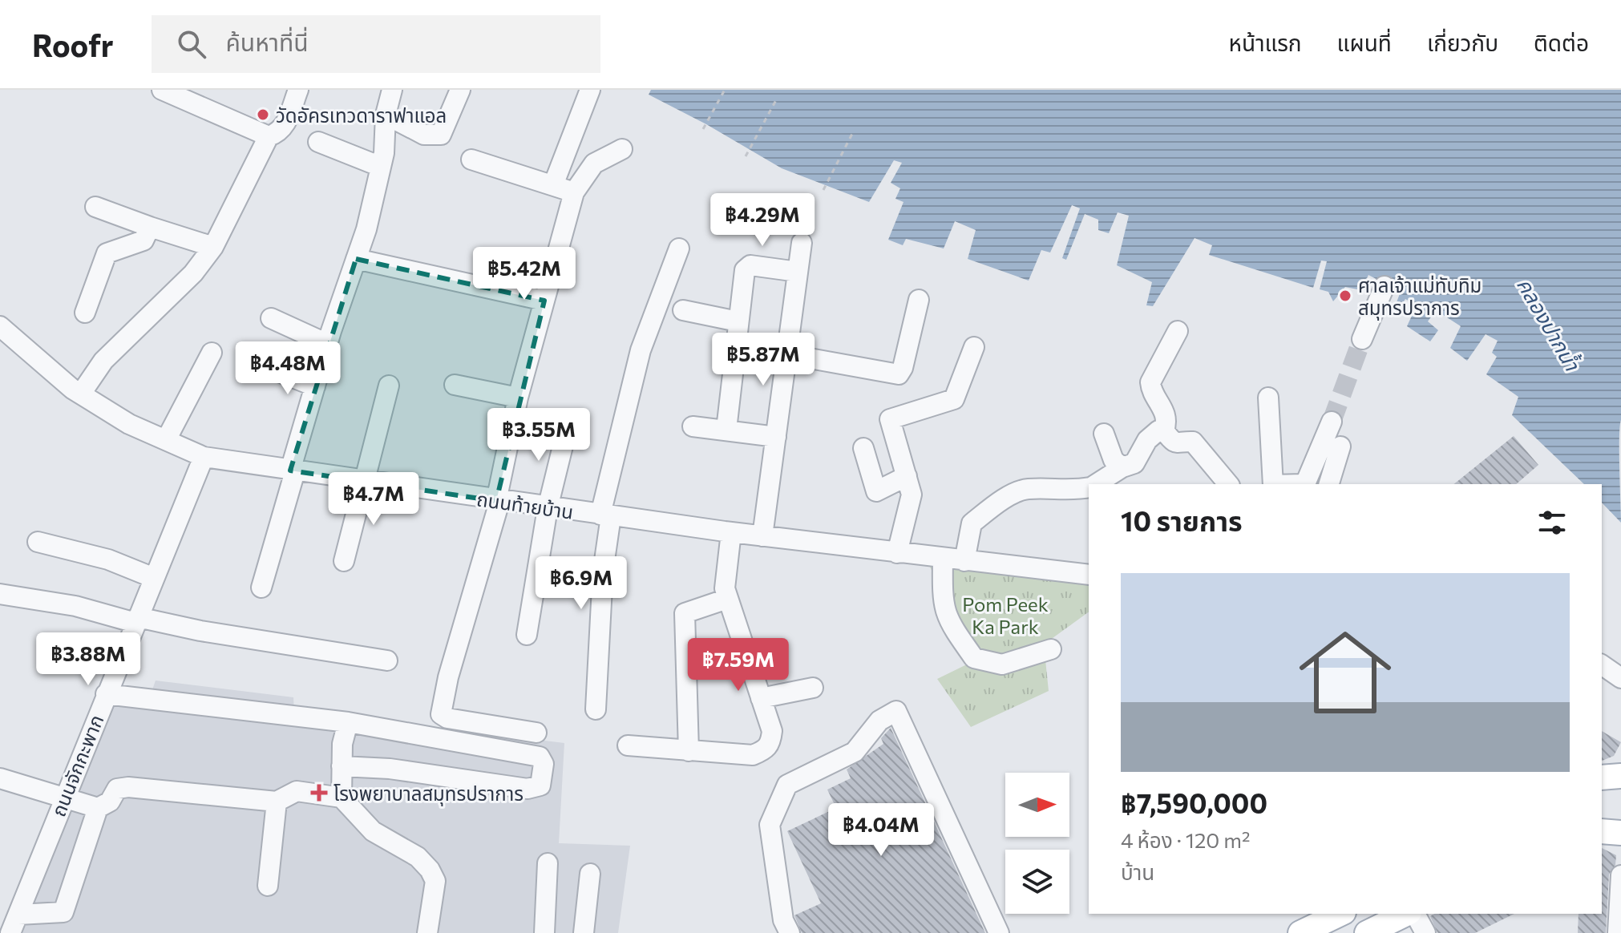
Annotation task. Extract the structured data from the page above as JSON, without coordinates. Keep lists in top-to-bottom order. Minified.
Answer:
{"streets":{"street":["ถนนท้ายบ้าน","ถนนจักกะพาก"]},"crossings":[["ถนนท้ายบ้าน","ถนนจักกะพาก"]],"water":["คลองปากน้ำ"],"parks":["Pom Peek Ka Park"],"places":{"other":["วัดอัครเทวดาราฟาแอล","ศาลเจ้าแม่ทับทิม สมุทรปราการ"],"health":["โรงพยาบาลสมุทรปราการ"]},"north":"right","page":{"header":"Roofr","search":"ค้นหาที่นี่","nav":["หน้าแรก","แผนที่","เกี่ยวกับ","ติดต่อ"],"price":["฿4.29M","฿5.42M","฿5.87M","฿4.48M","฿3.55M","฿4.7M","฿6.9M","฿3.88M","฿7.59M","฿4.04M"],"heading":"10 รายการ","list":[{"name":"฿7,590,000","note":"4 ห้อง · 120 m² · บ้าน"}]}}
